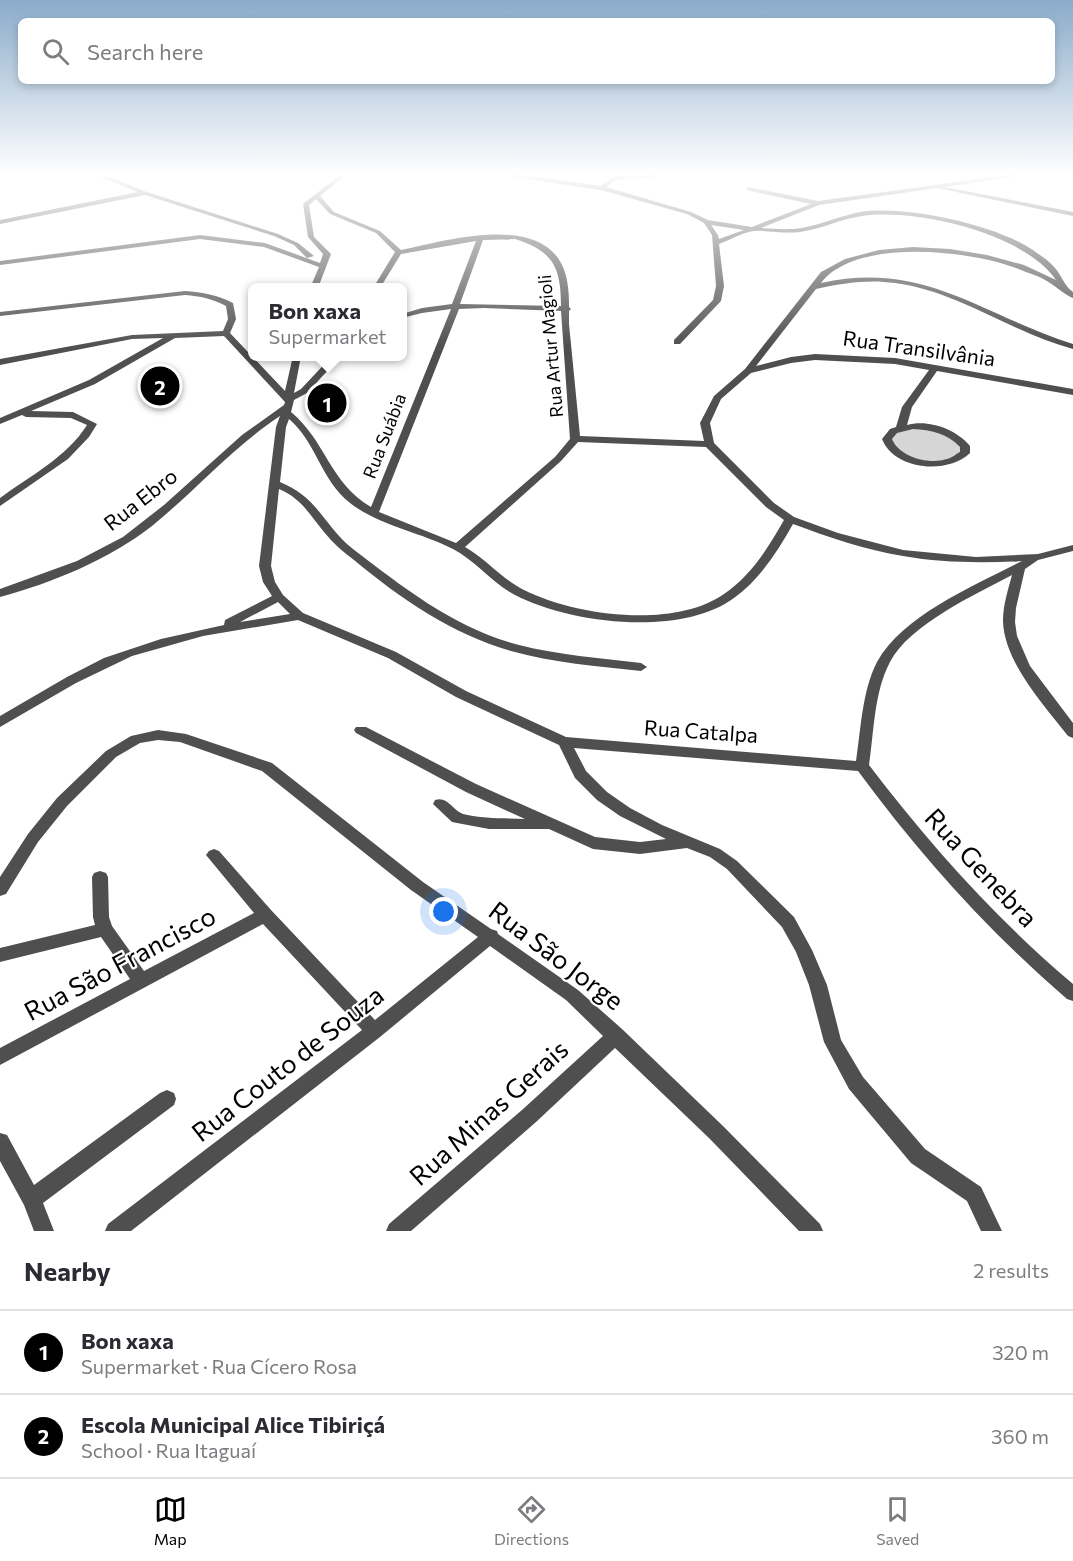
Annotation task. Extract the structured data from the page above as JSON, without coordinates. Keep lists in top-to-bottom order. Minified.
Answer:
{"streets":{"street":["Rua Artur Magioli","Rua Transilvânia","Rua Suábia","Rua Ebro","Rua Catalpa","Rua Genebra","Rua São Jorge","Rua São Francisco","Rua Couto de Souza","Rua Minas Gerais"]},"crossings":[["Rua Artur Magioli","Rua Suábia"],["Rua Catalpa","Rua Genebra"],["Rua São Jorge","Rua Couto de Souza"],["Rua São Jorge","Rua Minas Gerais"]],"page":{"search":"Search here","popup":["Bon xaxa","Supermarket"],"pins":["2","1"],"heading":["Nearby","2 results"],"list":[{"mark":"1","name":"Bon xaxa","note":"Supermarket · Rua Cícero Rosa","value":"320 m"},{"mark":"2","name":"Escola Municipal Alice Tibiriçá","note":"School · Rua Itaguaí","value":"360 m"}],"nav":["Map","Directions","Saved"]}}
